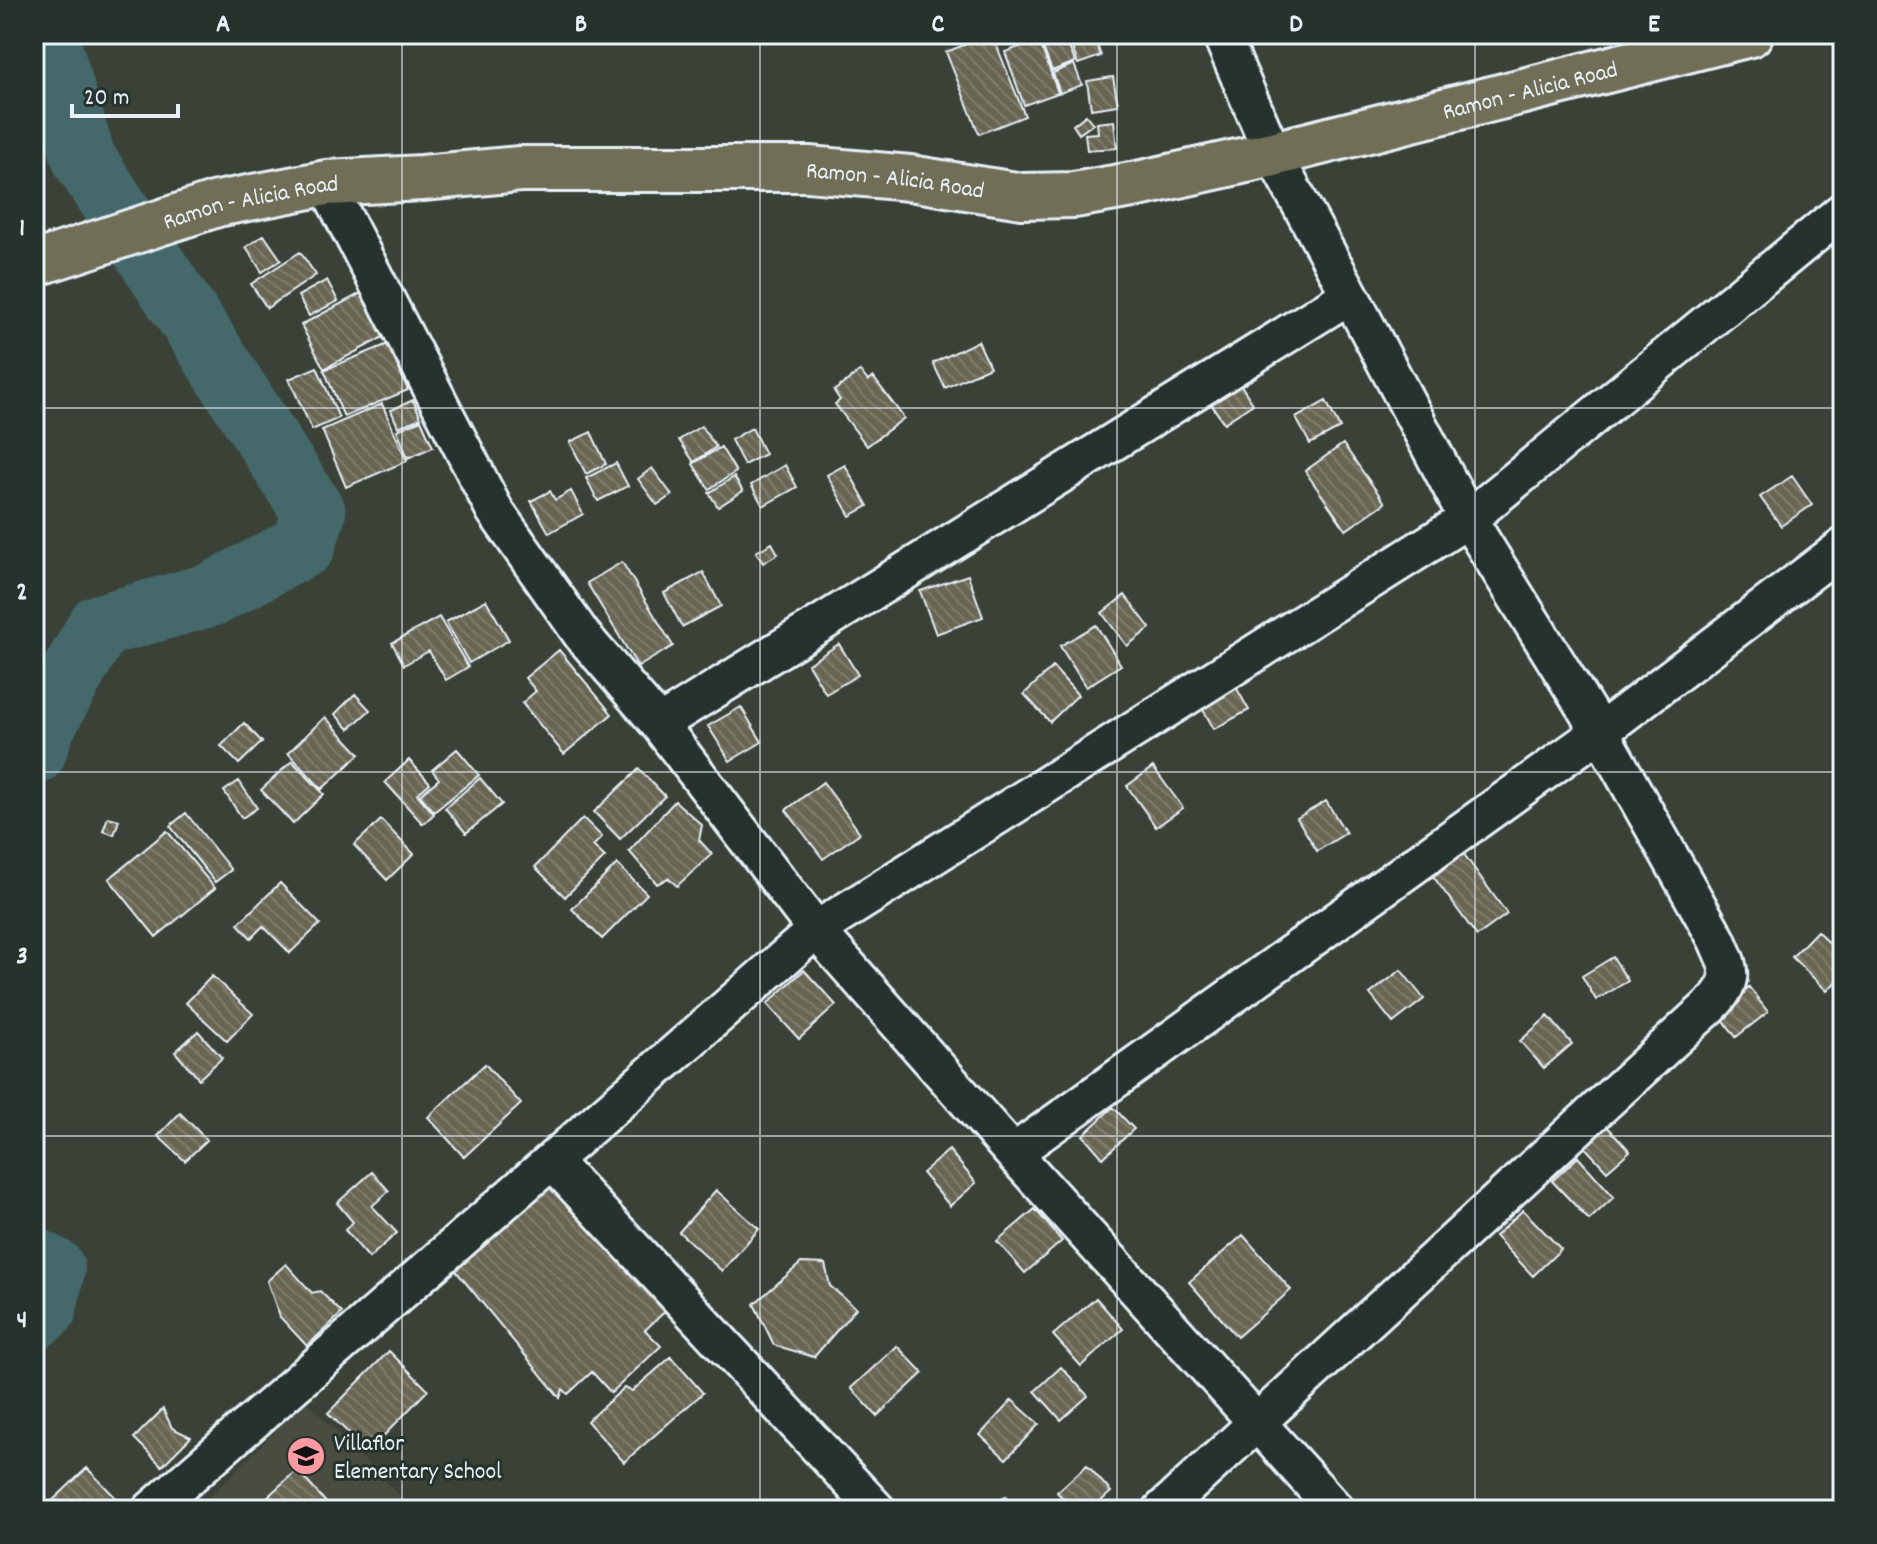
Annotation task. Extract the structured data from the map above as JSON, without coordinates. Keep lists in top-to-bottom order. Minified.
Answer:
{"streets":{"main road":["Ramon - Alicia Road"]},"places":{"school or university":["Villaflor Elementary School"]},"scale_bar":"20 m","grid":{"columns":["A","B","C","D","E"],"rows":["1","2","3","4"]}}
